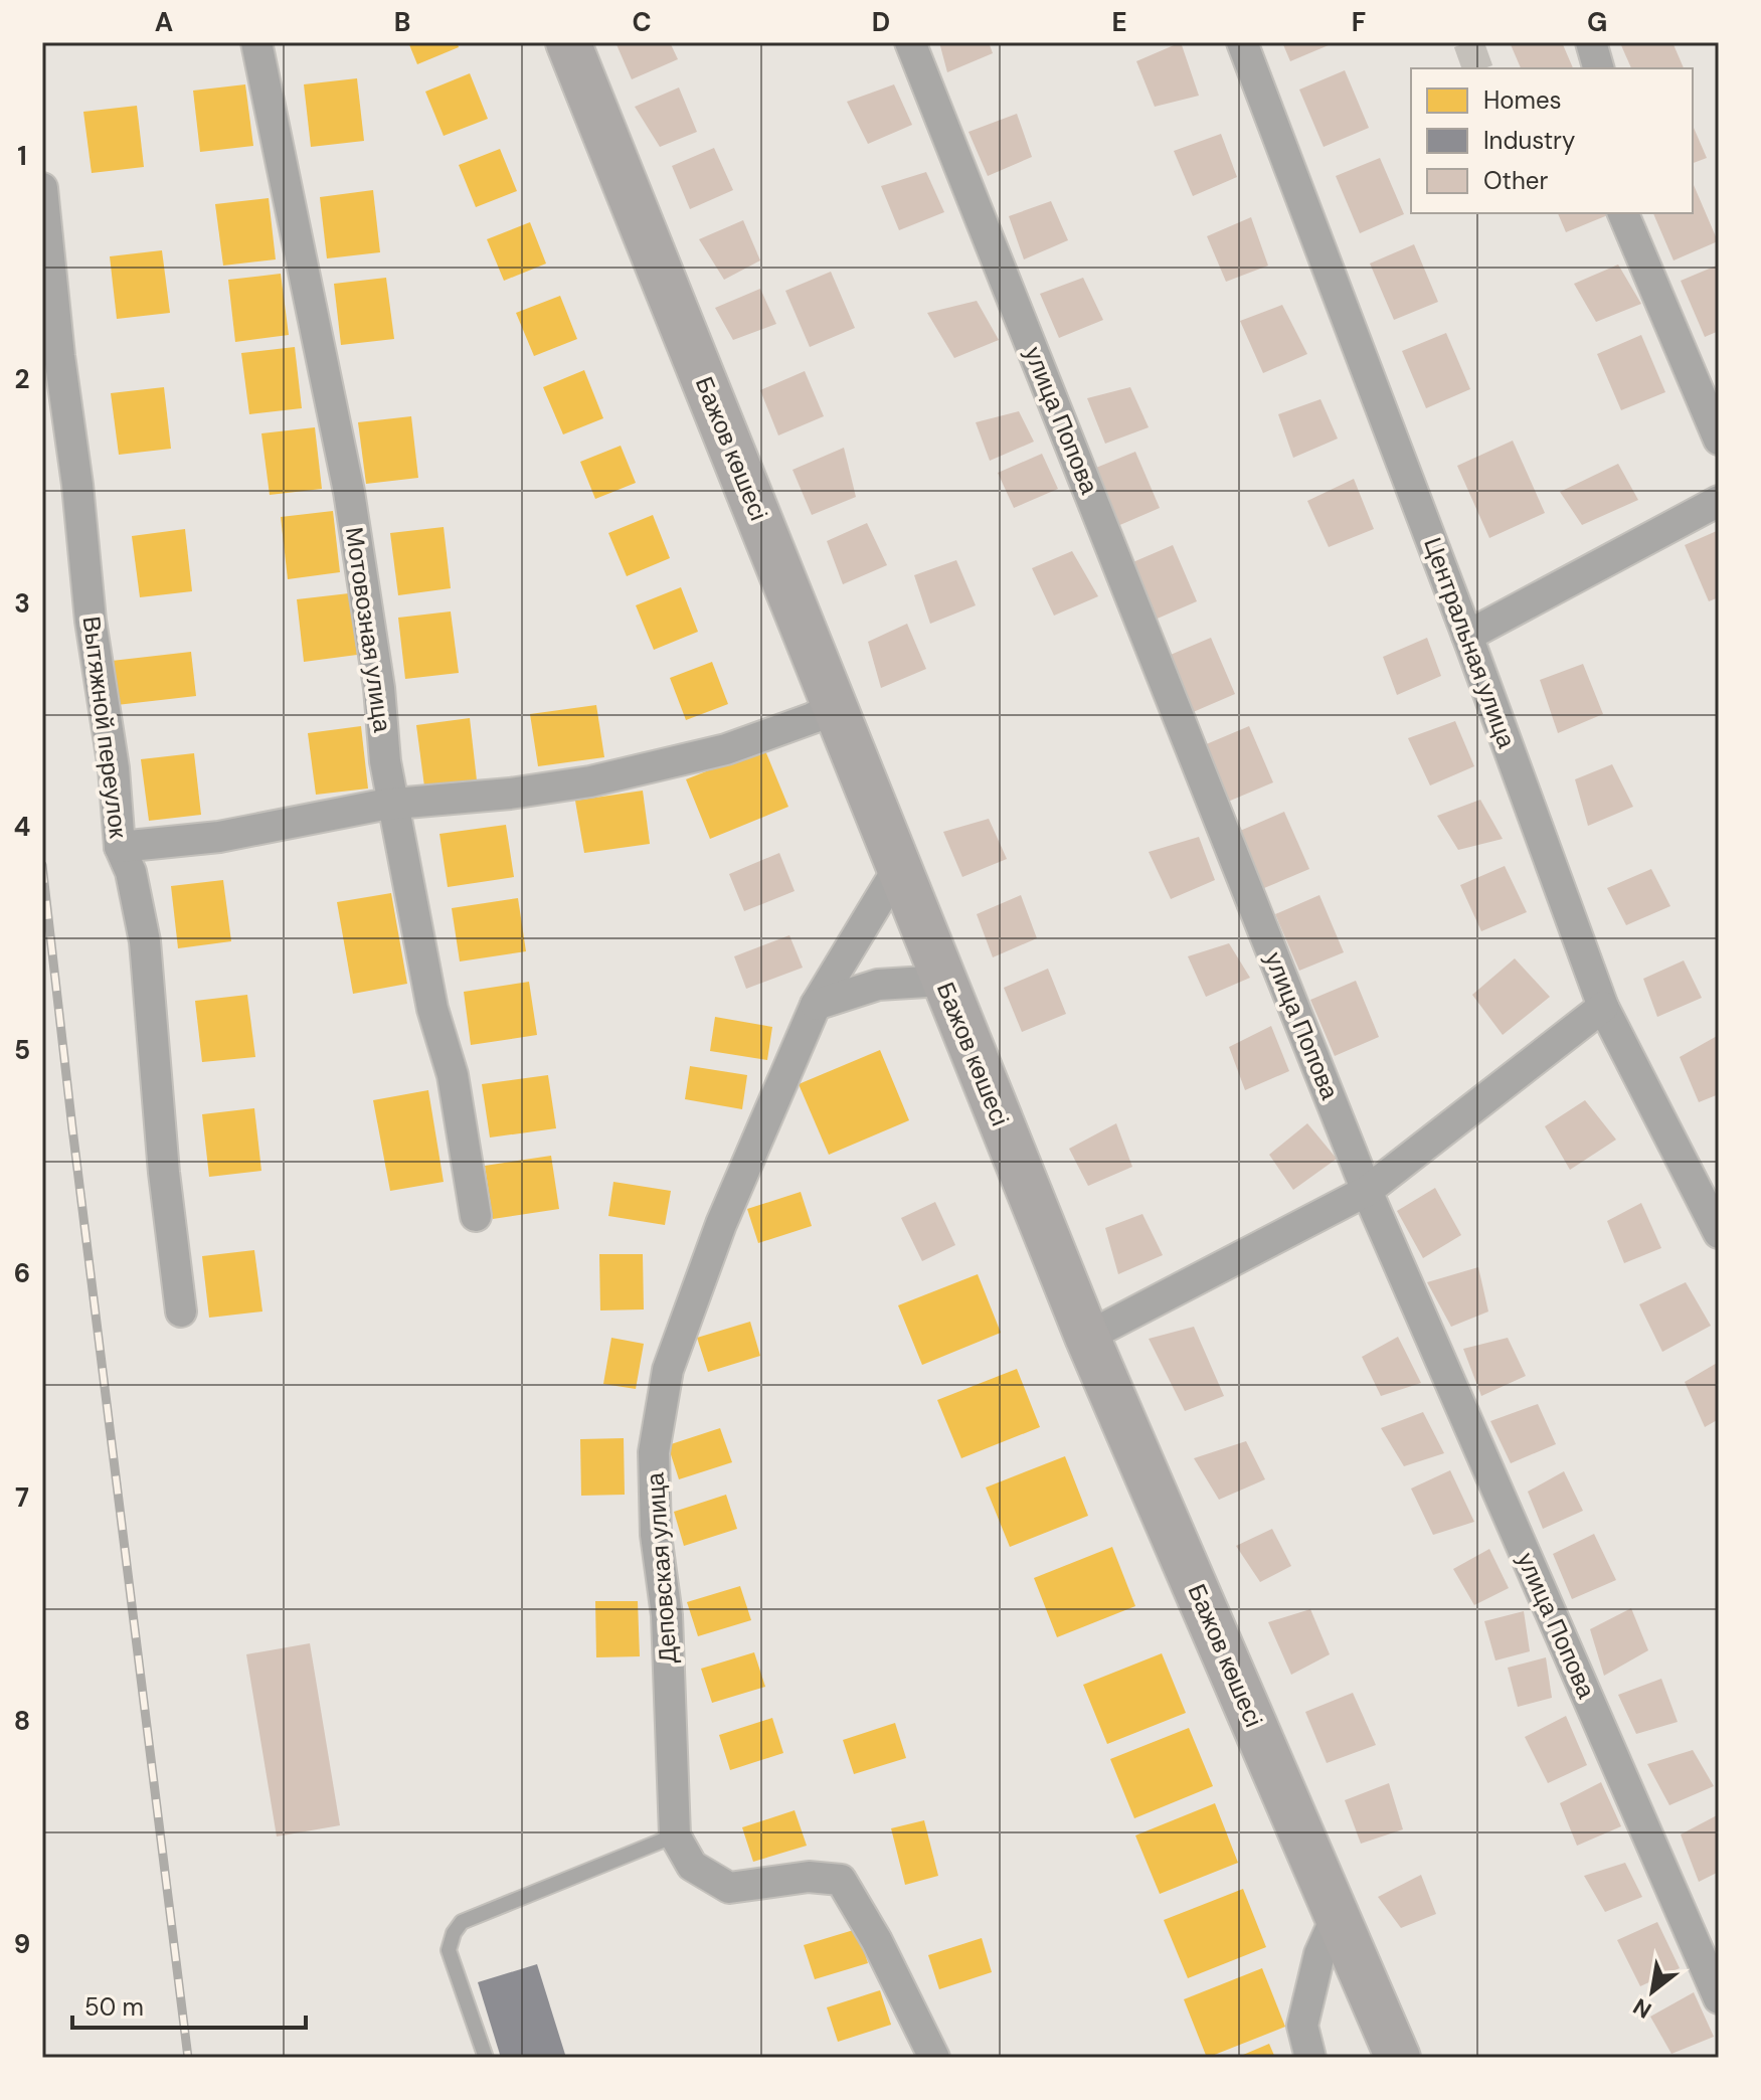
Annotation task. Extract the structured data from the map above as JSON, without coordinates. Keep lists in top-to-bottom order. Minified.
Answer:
{"streets":{"main road":["Бажов көшесі"],"street":["улица Попова","Мотовозная улица","Центральная улица","Вытяжной переулок","Деповская улица"]},"crossings":[["Бажов көшесі","Деповская улица"]],"legend":["Homes","Industry","Other"],"scale_bar":"50 m","north":"bottom left","grid":{"columns":["A","B","C","D","E","F","G"],"rows":["1","2","3","4","5","6","7","8","9"]}}
